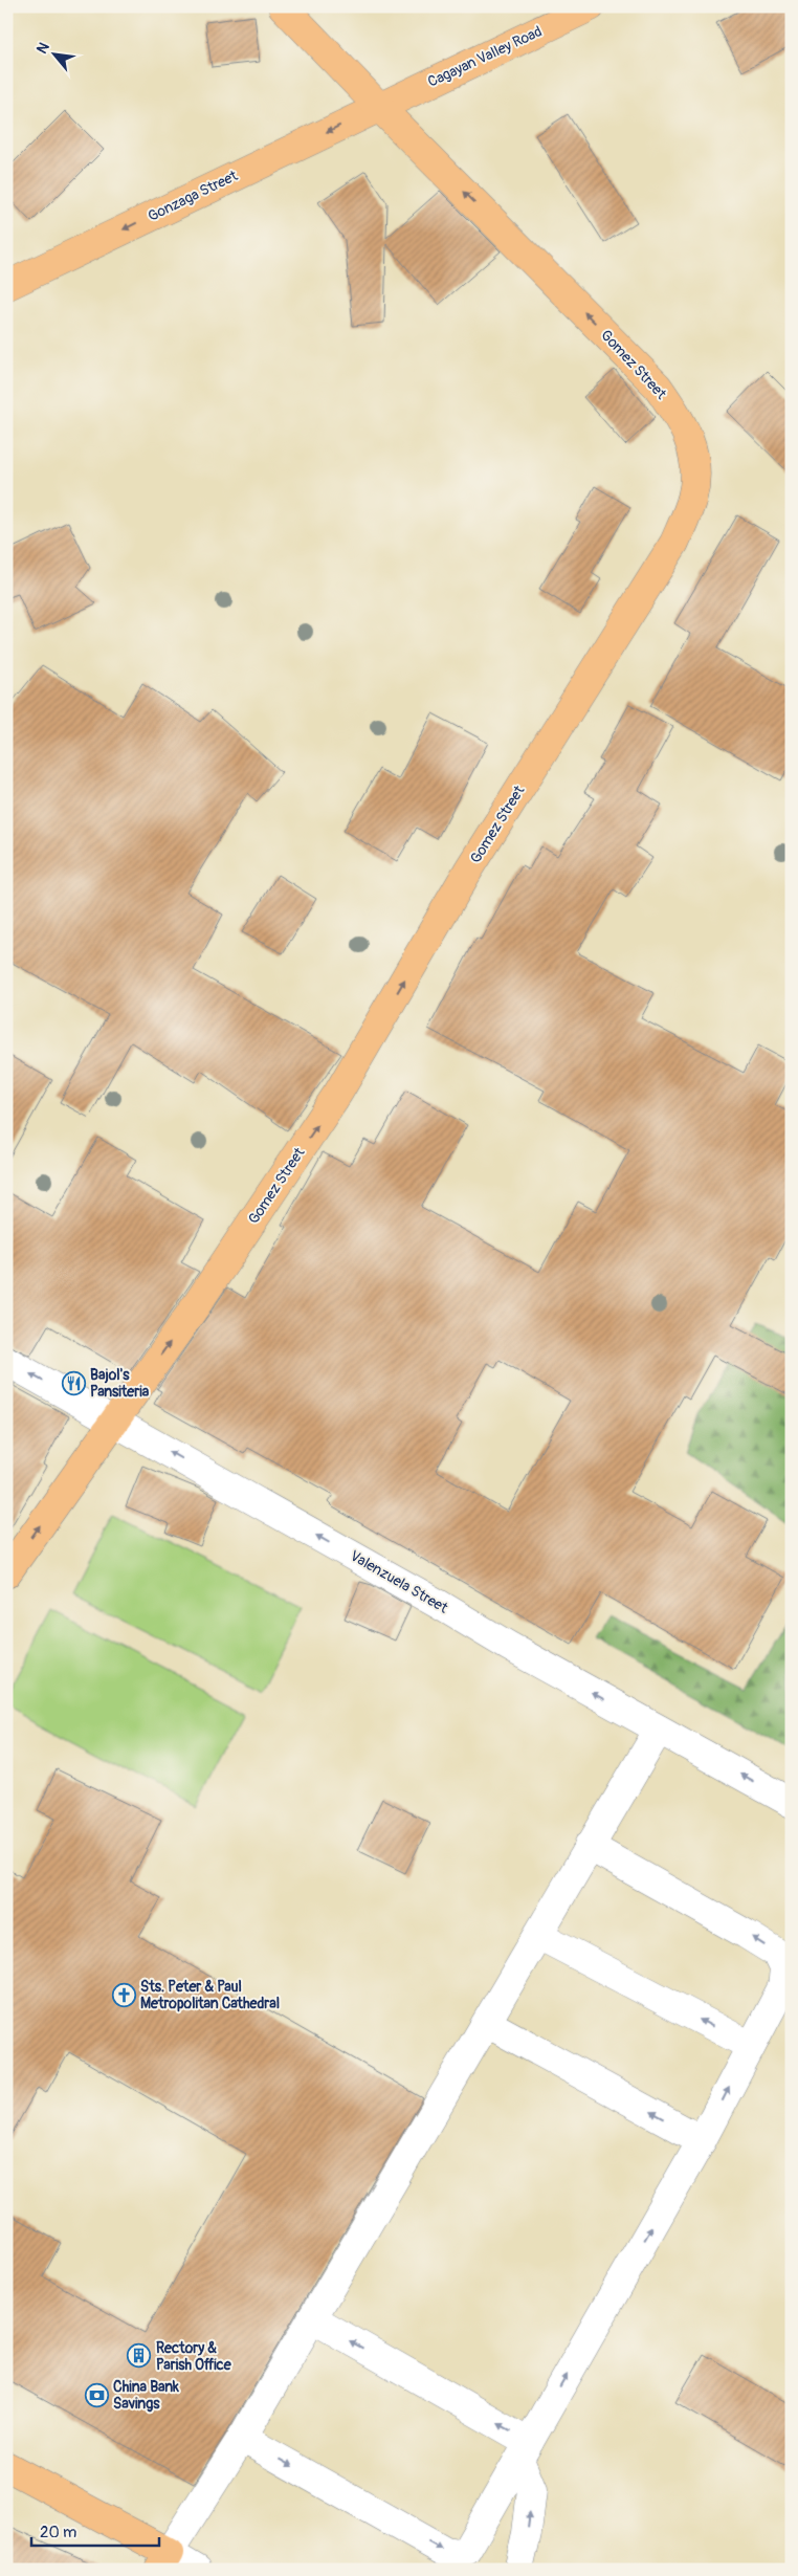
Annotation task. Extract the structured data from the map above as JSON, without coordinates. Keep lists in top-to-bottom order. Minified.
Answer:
{"streets":{"main road":["Cagayan Valley Road","Gonzaga Street","Gomez Street"],"street":["Valenzuela Street"]},"crossings":[["Cagayan Valley Road","Gonzaga Street"],["Cagayan Valley Road","Gomez Street"],["Gonzaga Street","Gomez Street"],["Gomez Street","Valenzuela Street"]],"one_way":["Gonzaga Street","Gomez Street","Valenzuela Street"],"places":{"restaurant":["Bajol's Pansiteria"],"church":["Sts. Peter & Paul Metropolitan Cathedral"],"building":["Rectory & Parish Office"],"bank":["China Bank Savings"]},"scale_bar":"20 m","north":"top left"}
